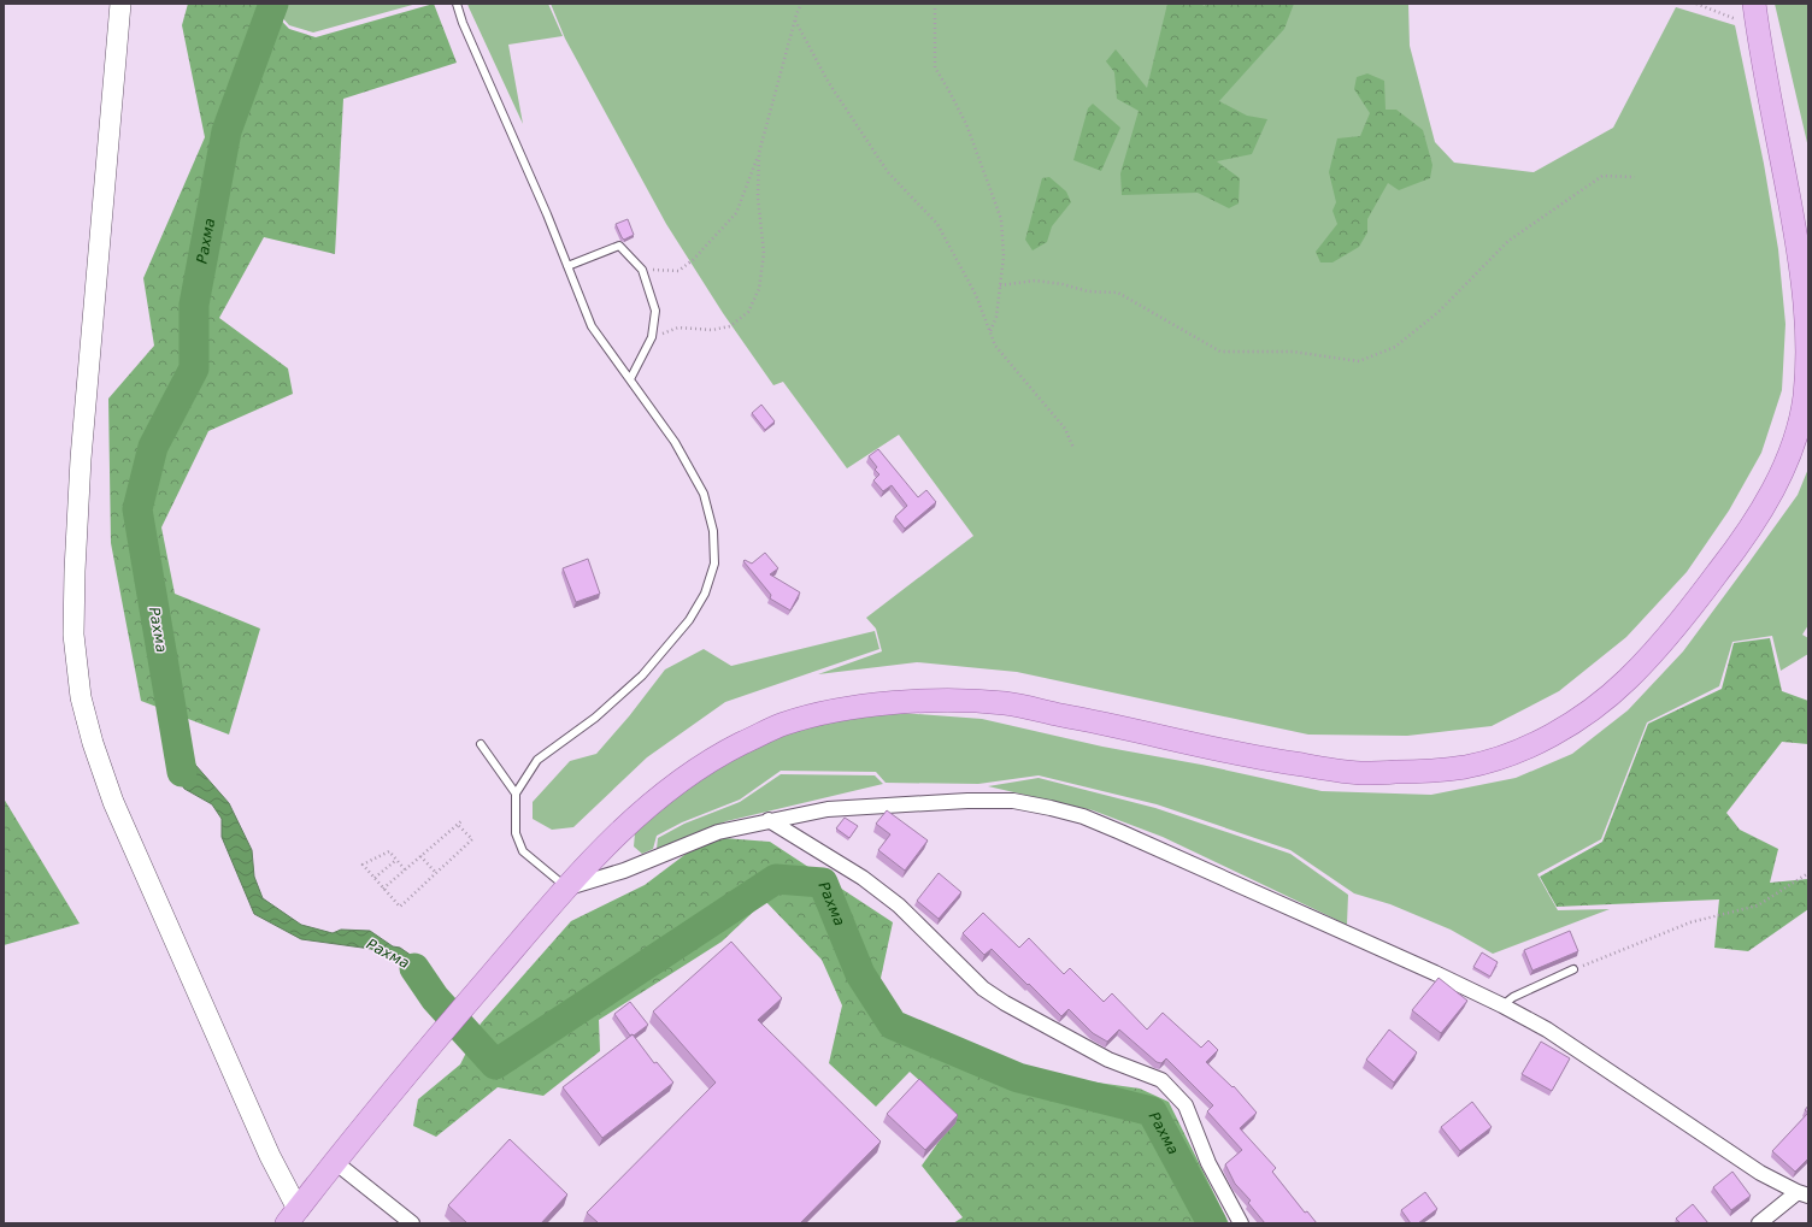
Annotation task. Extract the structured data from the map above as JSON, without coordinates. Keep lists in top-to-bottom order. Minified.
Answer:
{"water":["Рахма"]}
